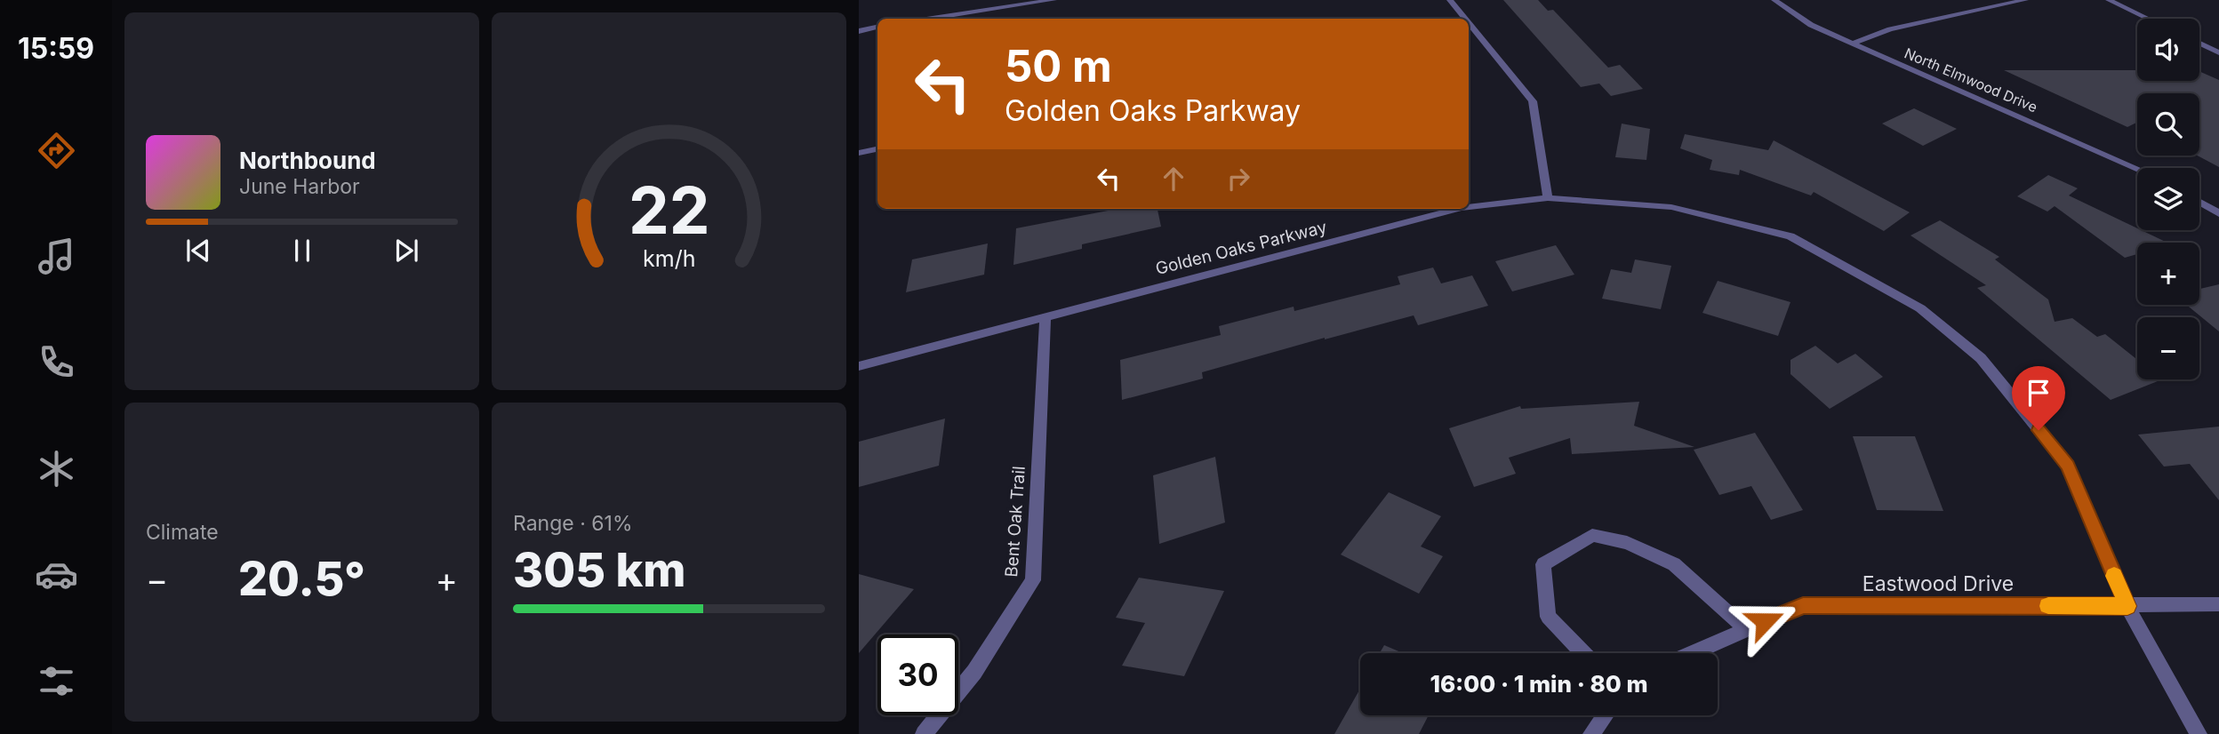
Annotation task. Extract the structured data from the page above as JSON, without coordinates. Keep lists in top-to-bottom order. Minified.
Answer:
{"streets":{"street":["North Elmwood Drive","Golden Oaks Parkway","Bent Oak Trail","Eastwood Drive"]},"crossings":[["Golden Oaks Parkway","Bent Oak Trail"],["Golden Oaks Parkway","Eastwood Drive"]],"page":{"tabs":"15:59","map_buttons":["+","−"],"turn":["50 m","Golden Oaks Parkway"],"song":["Northbound","June Harbor"],"tile":["Climate",["Range · 61%","305 km"]],"heat":["−","20.5°","+"],"limit":"30","trip":"16:00 · 1 min · 80 m","gauge":["22","km/h"]}}
